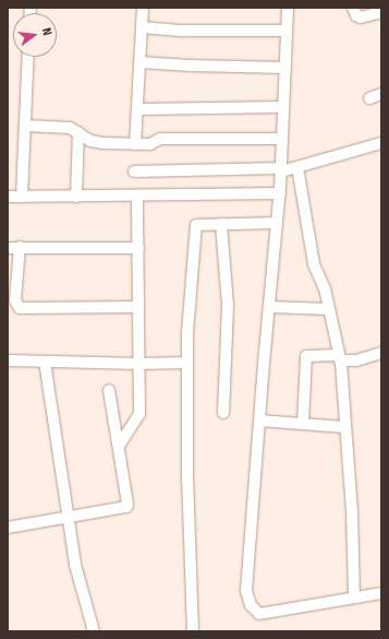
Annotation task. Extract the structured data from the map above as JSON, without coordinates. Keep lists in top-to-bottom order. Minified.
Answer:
{"north":"right"}
